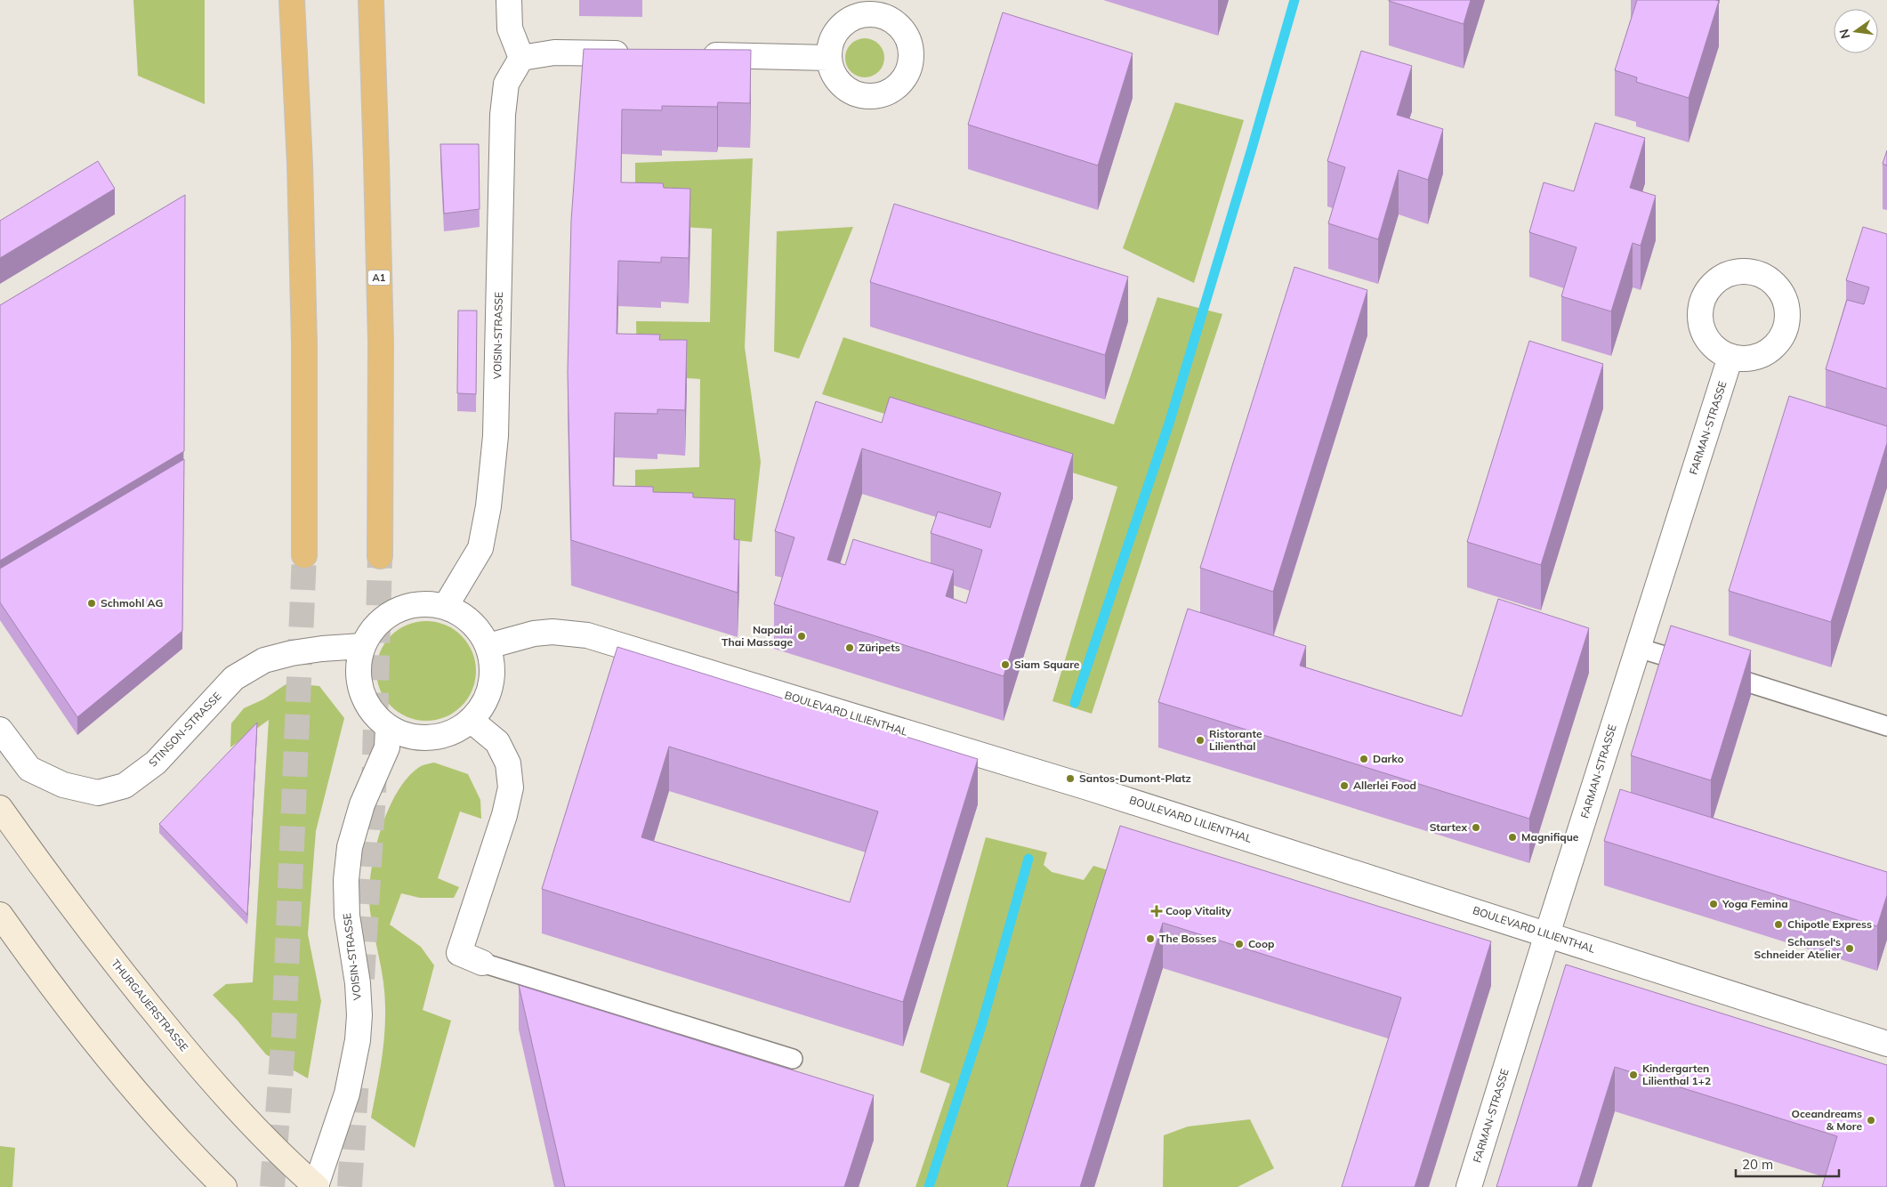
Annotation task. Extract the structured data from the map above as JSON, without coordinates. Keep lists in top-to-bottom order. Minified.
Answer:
{"streets":{"highway":["A1"],"main road":["THURGAUERSTRASSE"],"street":["VOISIN-STRASSE","FARMAN-STRASSE","BOULEVARD LILIENTHAL","STINSON-STRASSE"]},"crossings":[["VOISIN-STRASSE","BOULEVARD LILIENTHAL"],["VOISIN-STRASSE","STINSON-STRASSE"],["VOISIN-STRASSE","THURGAUERSTRASSE"],["FARMAN-STRASSE","BOULEVARD LILIENTHAL"],["BOULEVARD LILIENTHAL","STINSON-STRASSE"]],"places":{"other":["Schmohl AG","Napalai Thai Massage","Züripets","Siam Square","Ristorante Lilienthal","Darko","Santos-Dumont-Platz","Allerlei Food","Startex","Magnifique","Yoga Femina","Chipotle Express","The Bosses","Coop","Schansel‘s Schneider Atelier","Kindergarten Lilienthal 1+2","Oceandreams & More"],"health":["Coop Vitality"]},"scale_bar":"20 m","north":"left"}
